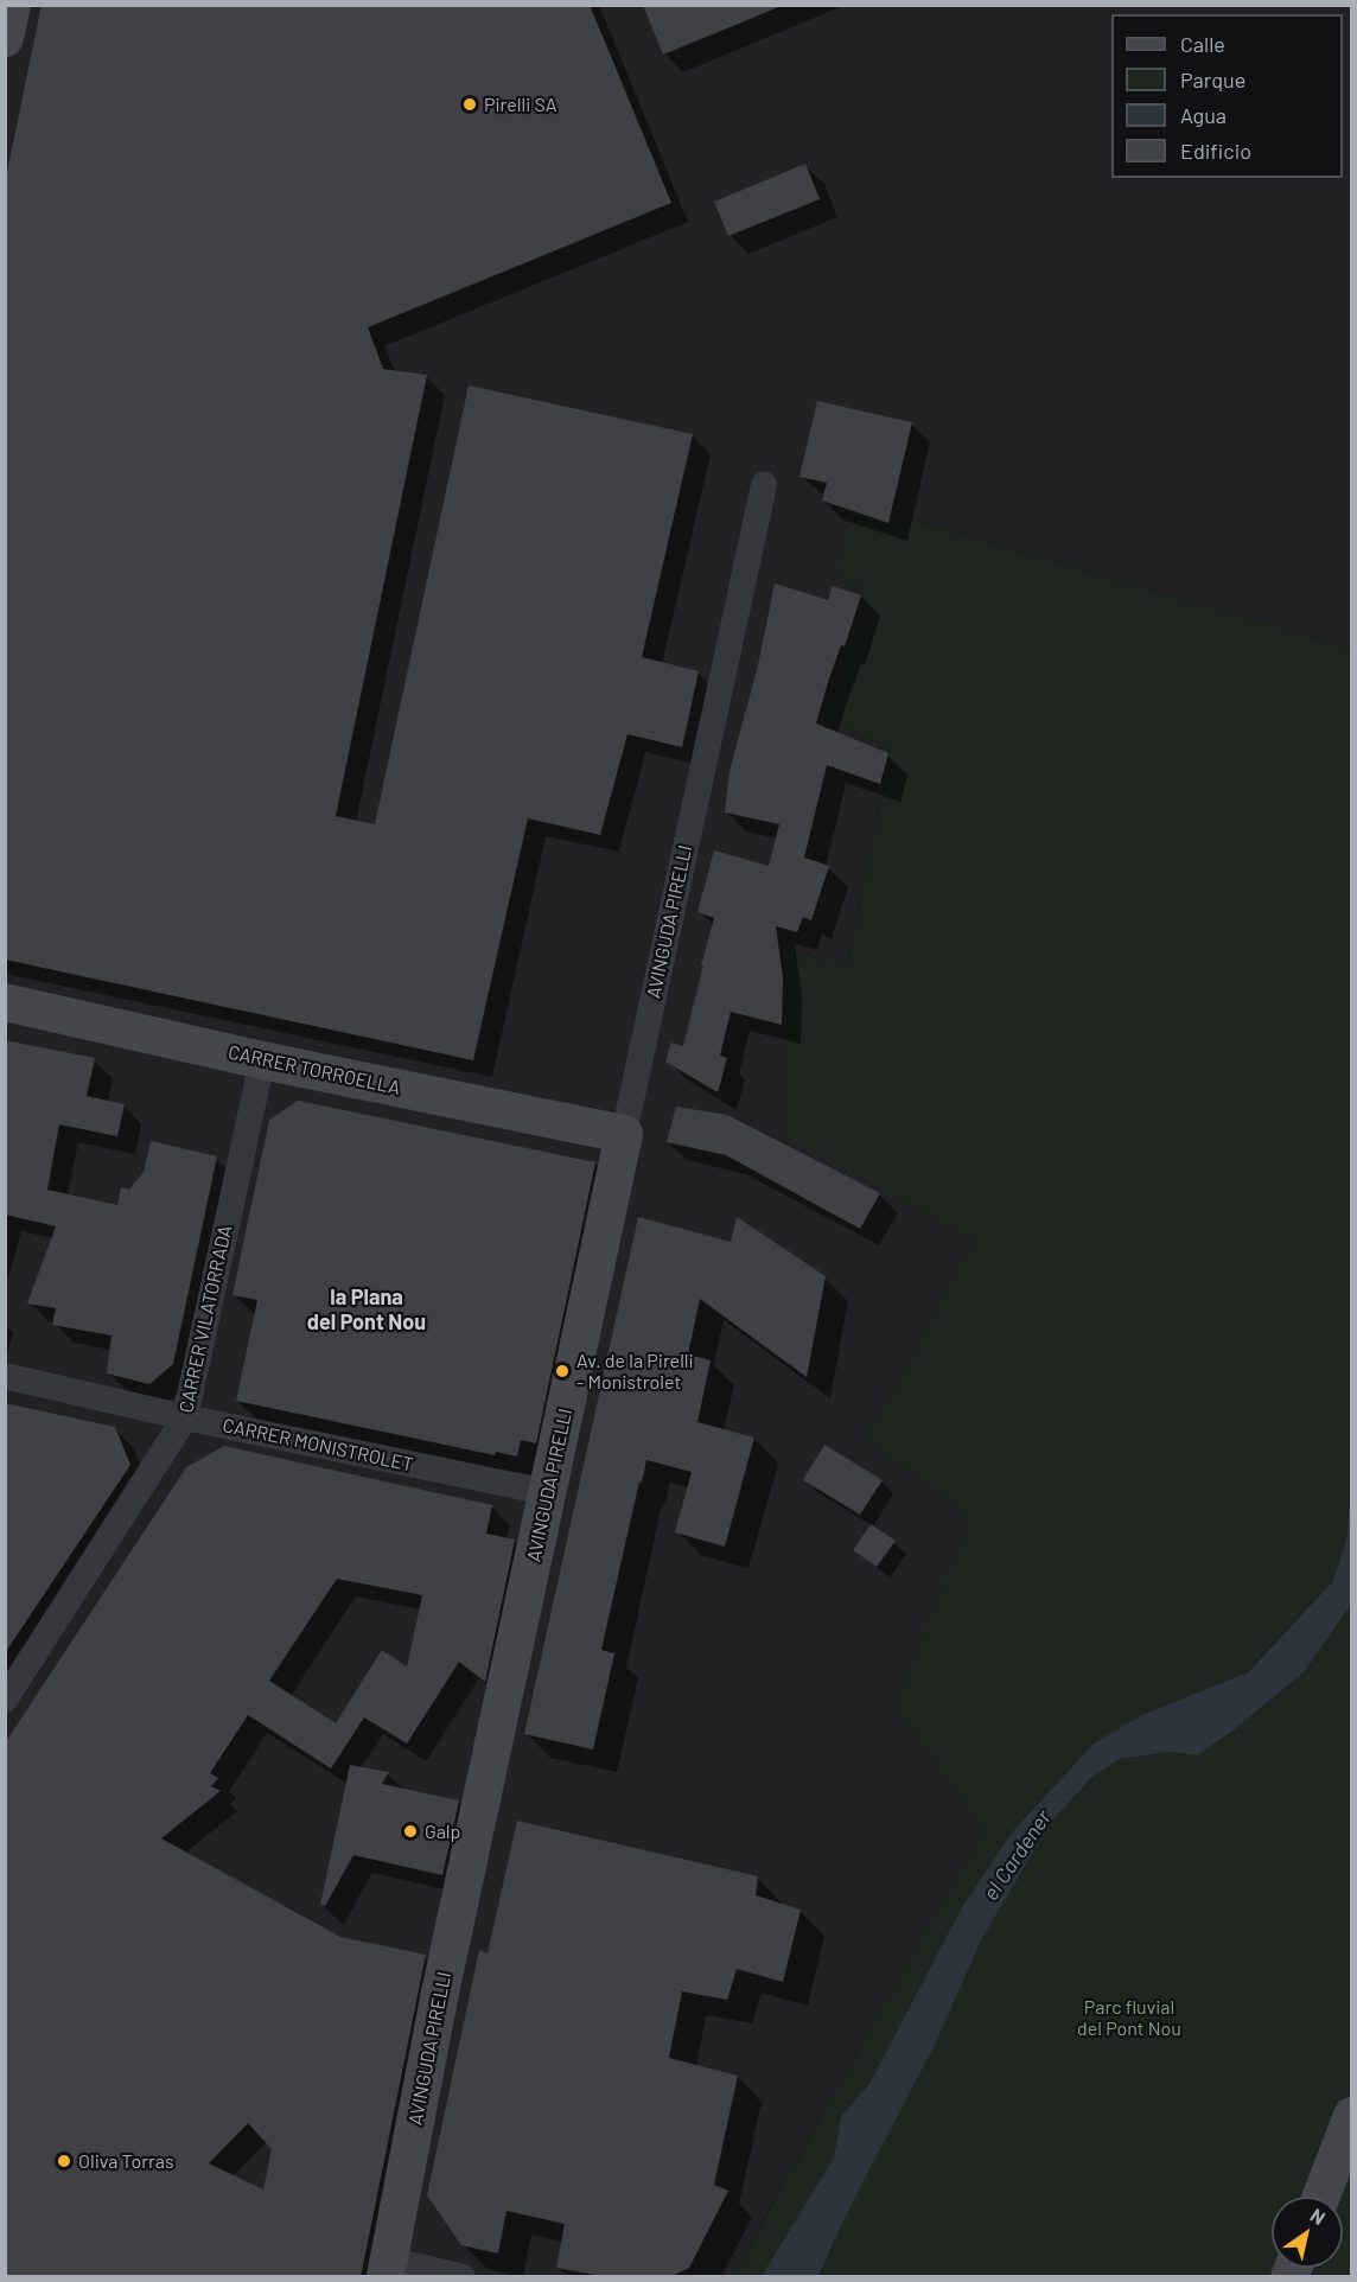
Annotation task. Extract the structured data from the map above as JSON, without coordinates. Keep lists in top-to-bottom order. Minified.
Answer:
{"streets":{"street":["AVINGUDA PIRELLI","CARRER TORROELLA","CARRER VILATORRADA","CARRER MONISTROLET"]},"crossings":[["AVINGUDA PIRELLI","CARRER TORROELLA"],["AVINGUDA PIRELLI","CARRER MONISTROLET"],["CARRER TORROELLA","CARRER VILATORRADA"],["CARRER VILATORRADA","CARRER MONISTROLET"]],"districts":["la Plana del Pont Nou"],"water":["el Cardener"],"parks":["Parc fluvial del Pont Nou"],"places":["Pirelli SA","Av. de la Pirelli - Monistrolet","Galp","Oliva Torras"],"legend":["Calle","Parque","Agua","Edificio"],"north":"top right"}
